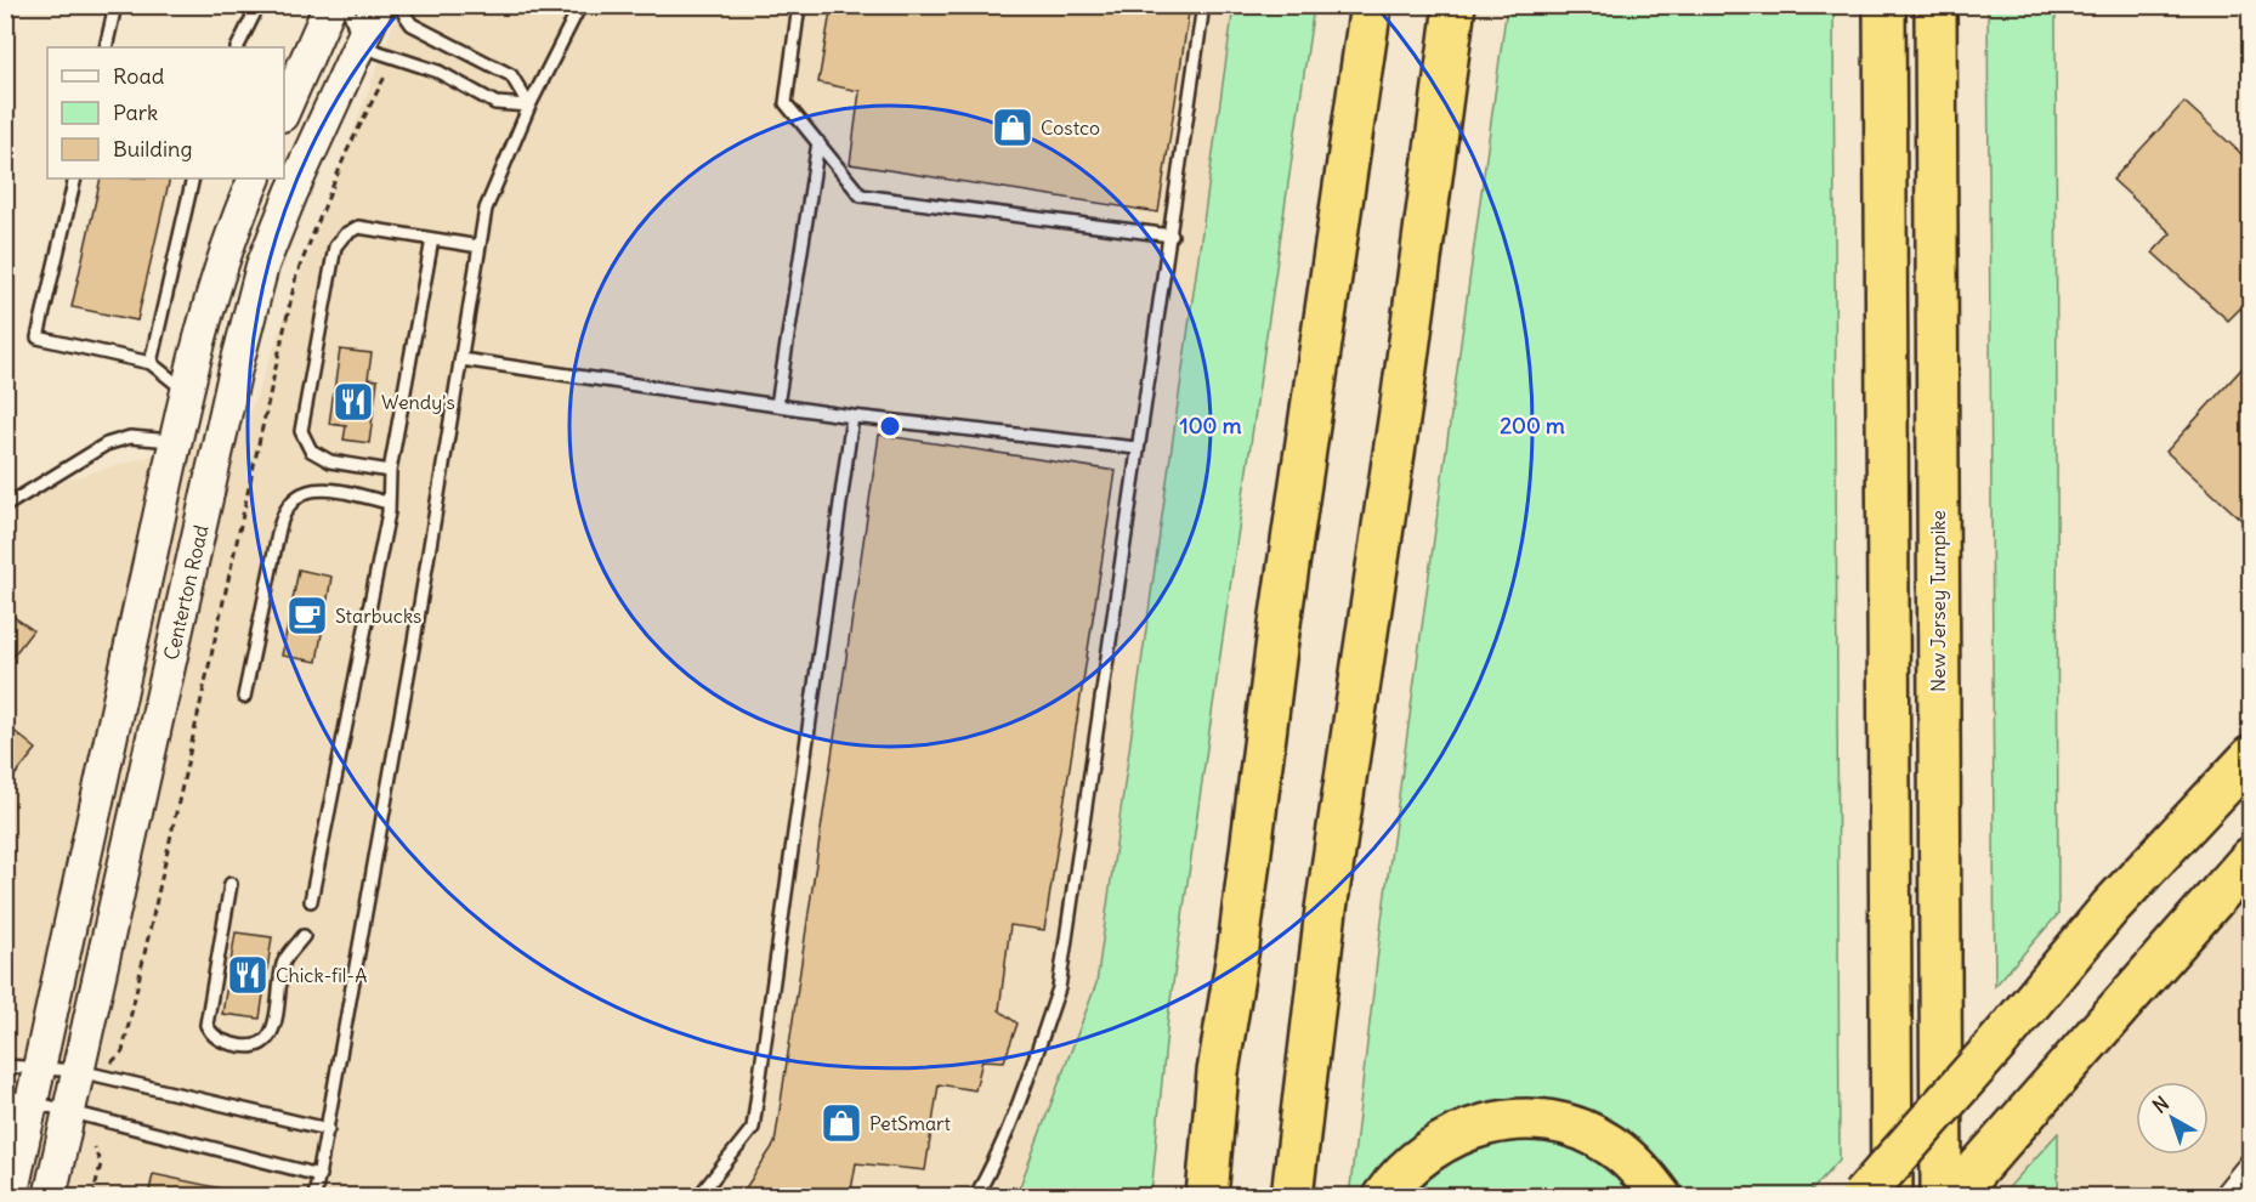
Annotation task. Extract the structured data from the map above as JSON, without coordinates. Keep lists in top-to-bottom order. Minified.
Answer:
{"streets":{"highway":["New Jersey Turnpike"],"main road":["Centerton Road"]},"places":{"shop":["Costco","PetSmart"],"restaurant":["Wendy's","Chick-fil-A"],"cafe":["Starbucks"]},"legend":["Road","Park","Building"],"north":"top left","rings":["100 m","200 m"]}
